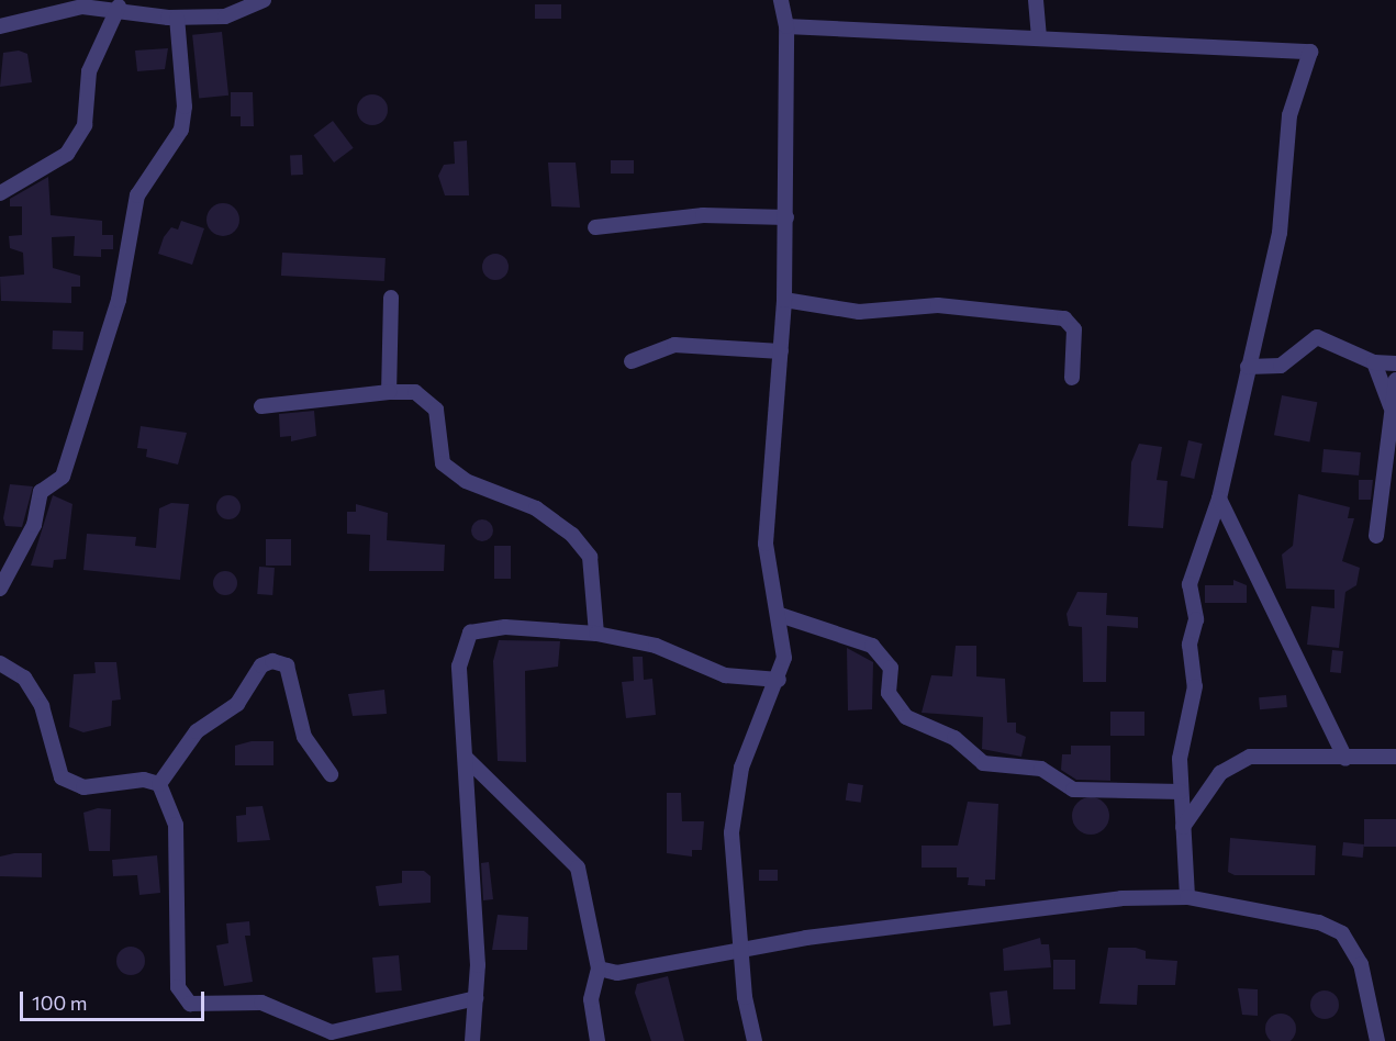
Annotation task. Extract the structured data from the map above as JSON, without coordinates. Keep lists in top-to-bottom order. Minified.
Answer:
{"scale_bar":"100 m"}
